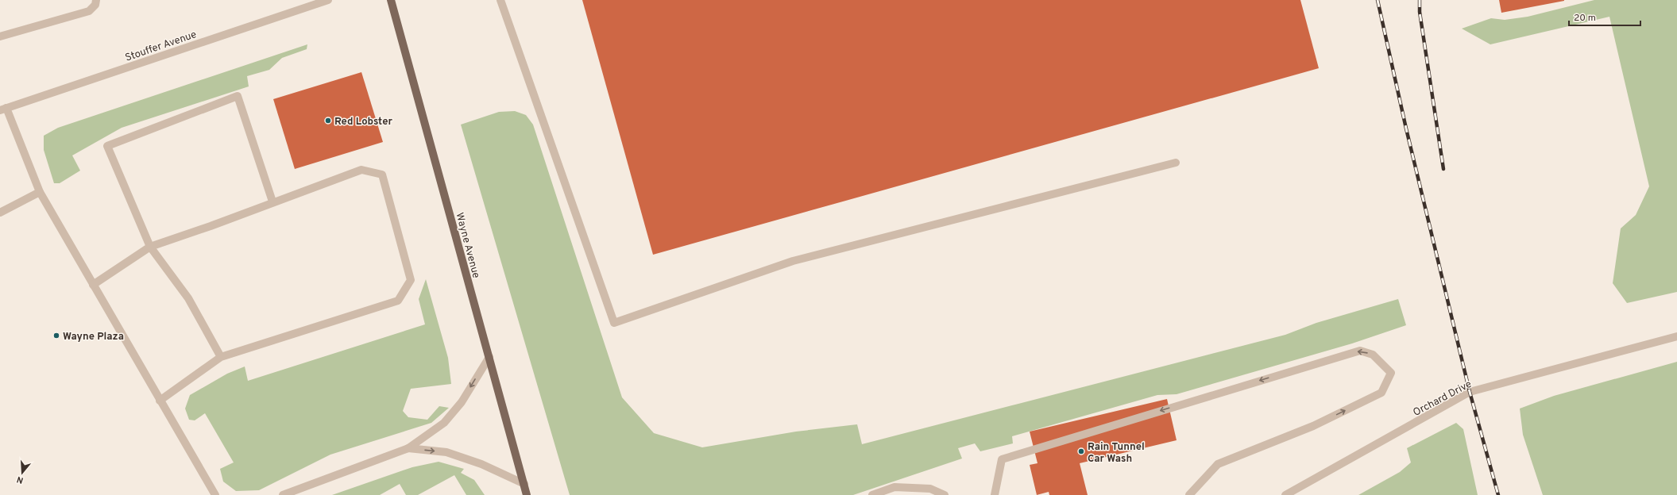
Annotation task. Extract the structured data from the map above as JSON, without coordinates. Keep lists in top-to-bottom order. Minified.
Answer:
{"streets":{"main road":["Wayne Avenue"],"street":["Stouffer Avenue","Orchard Drive"]},"places":["Red Lobster","Wayne Plaza","Rain Tunnel Car Wash"],"scale_bar":"20 m","north":"bottom"}
